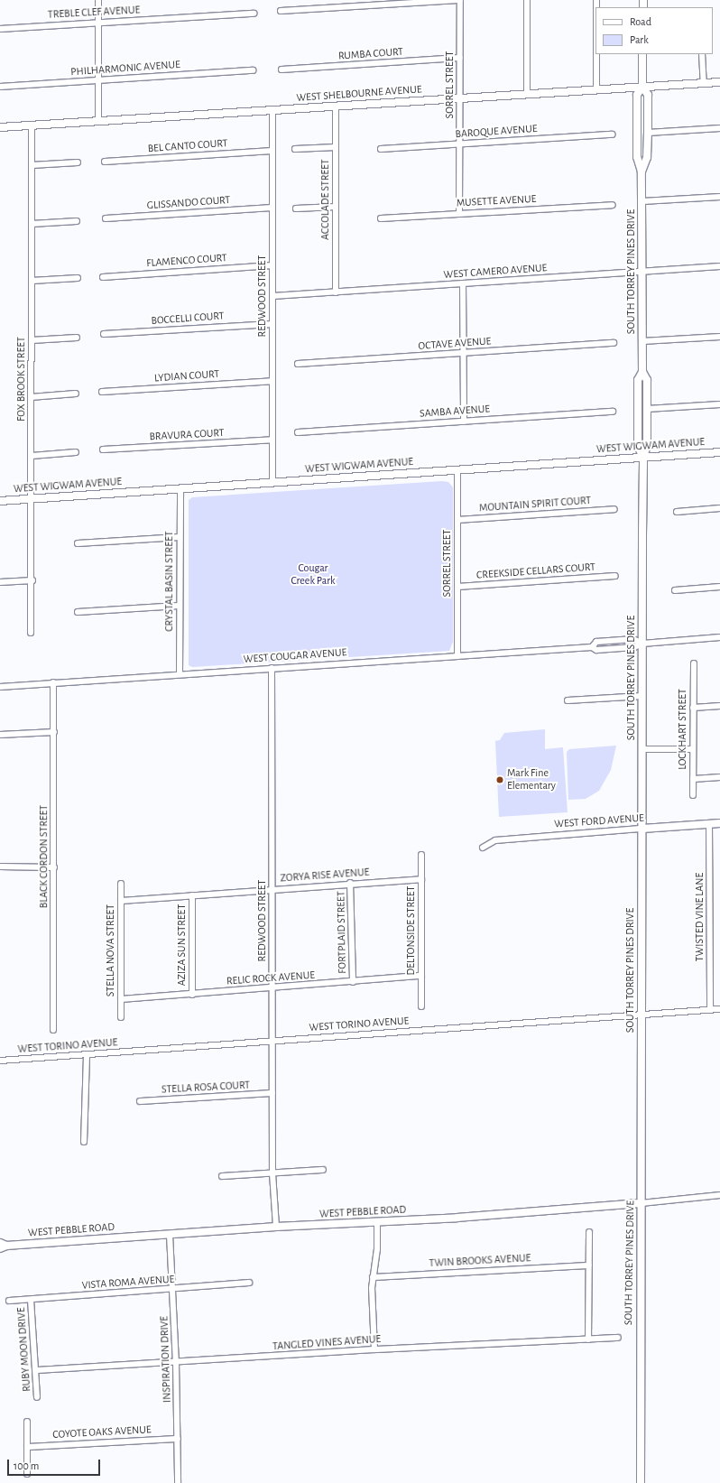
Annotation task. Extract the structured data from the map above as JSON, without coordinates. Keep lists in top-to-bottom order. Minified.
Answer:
{"streets":{"street":["TREBLE CLEF AVENUE","RUMBA COURT","PHILHARMONIC AVENUE","SORREL STREET","WEST SHELBOURNE AVENUE","BAROQUE AVENUE","BEL CANTO COURT","ACCOLADE STREET","MUSETTE AVENUE","GLISSANDO COURT","FLAMENCO COURT","WEST CAMERO AVENUE","SOUTH TORREY PINES DRIVE","REDWOOD STREET","BOCCELLI COURT","OCTAVE AVENUE","LYDIAN COURT","FOX BROOK STREET","SAMBA AVENUE","BRAVURA COURT","WEST WIGWAM AVENUE","MOUNTAIN SPIRIT COURT","CREEKSIDE CELLARS COURT","CRYSTAL BASIN STREET","WEST COUGAR AVENUE","LOCKHART STREET","WEST FORD AVENUE","BLACK CORDON STREET","ZORYA RISE AVENUE","TWISTED VINE LANE","DELTONSIDE STREET","FORTPLAID STREET","AZIZA SUN STREET","STELLA NOVA STREET","RELIC ROCK AVENUE","WEST TORINO AVENUE","STELLA ROSA COURT","WEST PEBBLE ROAD","TWIN BROOKS AVENUE","VISTA ROMA AVENUE","TANGLED VINES AVENUE","RUBY MOON DRIVE","INSPIRATION DRIVE","COYOTE OAKS AVENUE"]},"crossings":[["RUMBA COURT","SORREL STREET"],["SORREL STREET","WEST SHELBOURNE AVENUE"],["SORREL STREET","BAROQUE AVENUE"],["SORREL STREET","MUSETTE AVENUE"],["SORREL STREET","WEST WIGWAM AVENUE"],["SORREL STREET","MOUNTAIN SPIRIT COURT"],["SORREL STREET","CREEKSIDE CELLARS COURT"],["SORREL STREET","WEST COUGAR AVENUE"],["WEST SHELBOURNE AVENUE","ACCOLADE STREET"],["WEST SHELBOURNE AVENUE","SOUTH TORREY PINES DRIVE"],["WEST SHELBOURNE AVENUE","REDWOOD STREET"],["WEST SHELBOURNE AVENUE","FOX BROOK STREET"],["BEL CANTO COURT","REDWOOD STREET"],["ACCOLADE STREET","WEST CAMERO AVENUE"],["GLISSANDO COURT","REDWOOD STREET"],["FLAMENCO COURT","REDWOOD STREET"],["WEST CAMERO AVENUE","SOUTH TORREY PINES DRIVE"],["WEST CAMERO AVENUE","REDWOOD STREET"],["SOUTH TORREY PINES DRIVE","WEST WIGWAM AVENUE"],["SOUTH TORREY PINES DRIVE","WEST COUGAR AVENUE"],["SOUTH TORREY PINES DRIVE","WEST FORD AVENUE"],["SOUTH TORREY PINES DRIVE","WEST TORINO AVENUE"],["SOUTH TORREY PINES DRIVE","WEST PEBBLE ROAD"],["REDWOOD STREET","BOCCELLI COURT"],["REDWOOD STREET","LYDIAN COURT"],["REDWOOD STREET","BRAVURA COURT"],["REDWOOD STREET","WEST WIGWAM AVENUE"],["REDWOOD STREET","WEST COUGAR AVENUE"],["REDWOOD STREET","ZORYA RISE AVENUE"],["REDWOOD STREET","RELIC ROCK AVENUE"],["REDWOOD STREET","WEST TORINO AVENUE"],["REDWOOD STREET","STELLA ROSA COURT"],["REDWOOD STREET","WEST PEBBLE ROAD"],["FOX BROOK STREET","WEST WIGWAM AVENUE"],["WEST WIGWAM AVENUE","CRYSTAL BASIN STREET"],["CRYSTAL BASIN STREET","WEST COUGAR AVENUE"],["WEST COUGAR AVENUE","BLACK CORDON STREET"],["WEST FORD AVENUE","TWISTED VINE LANE"],["ZORYA RISE AVENUE","DELTONSIDE STREET"],["ZORYA RISE AVENUE","FORTPLAID STREET"],["ZORYA RISE AVENUE","AZIZA SUN STREET"],["ZORYA RISE AVENUE","STELLA NOVA STREET"],["TWISTED VINE LANE","WEST TORINO AVENUE"],["DELTONSIDE STREET","RELIC ROCK AVENUE"],["FORTPLAID STREET","RELIC ROCK AVENUE"],["AZIZA SUN STREET","RELIC ROCK AVENUE"],["STELLA NOVA STREET","RELIC ROCK AVENUE"],["WEST PEBBLE ROAD","INSPIRATION DRIVE"],["VISTA ROMA AVENUE","RUBY MOON DRIVE"],["VISTA ROMA AVENUE","INSPIRATION DRIVE"],["TANGLED VINES AVENUE","RUBY MOON DRIVE"],["TANGLED VINES AVENUE","INSPIRATION DRIVE"],["INSPIRATION DRIVE","COYOTE OAKS AVENUE"]],"parks":["Cougar Creek Park"],"places":["Mark Fine Elementary"],"legend":["Road","Park"],"scale_bar":"100 m"}
